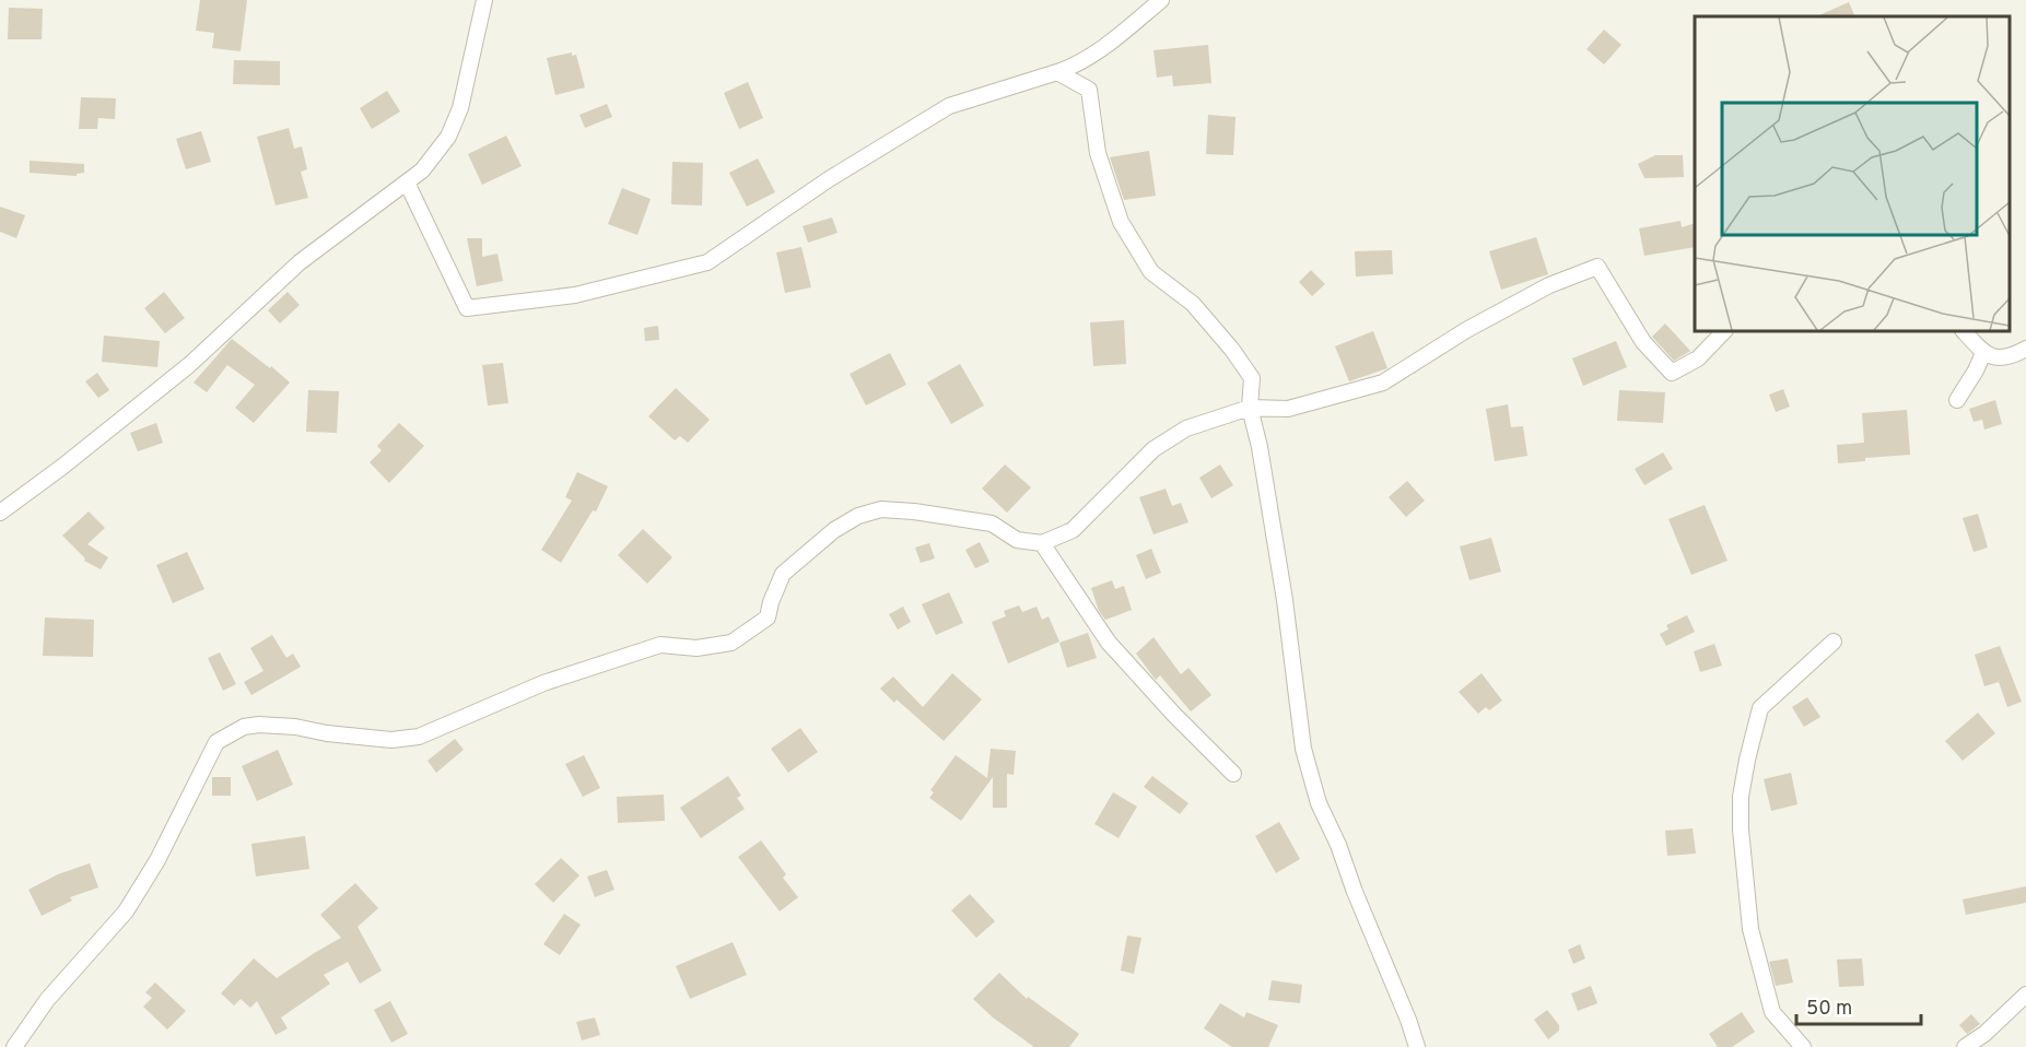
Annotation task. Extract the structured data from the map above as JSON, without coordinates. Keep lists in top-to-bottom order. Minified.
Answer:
{"scale_bar":"50 m"}
